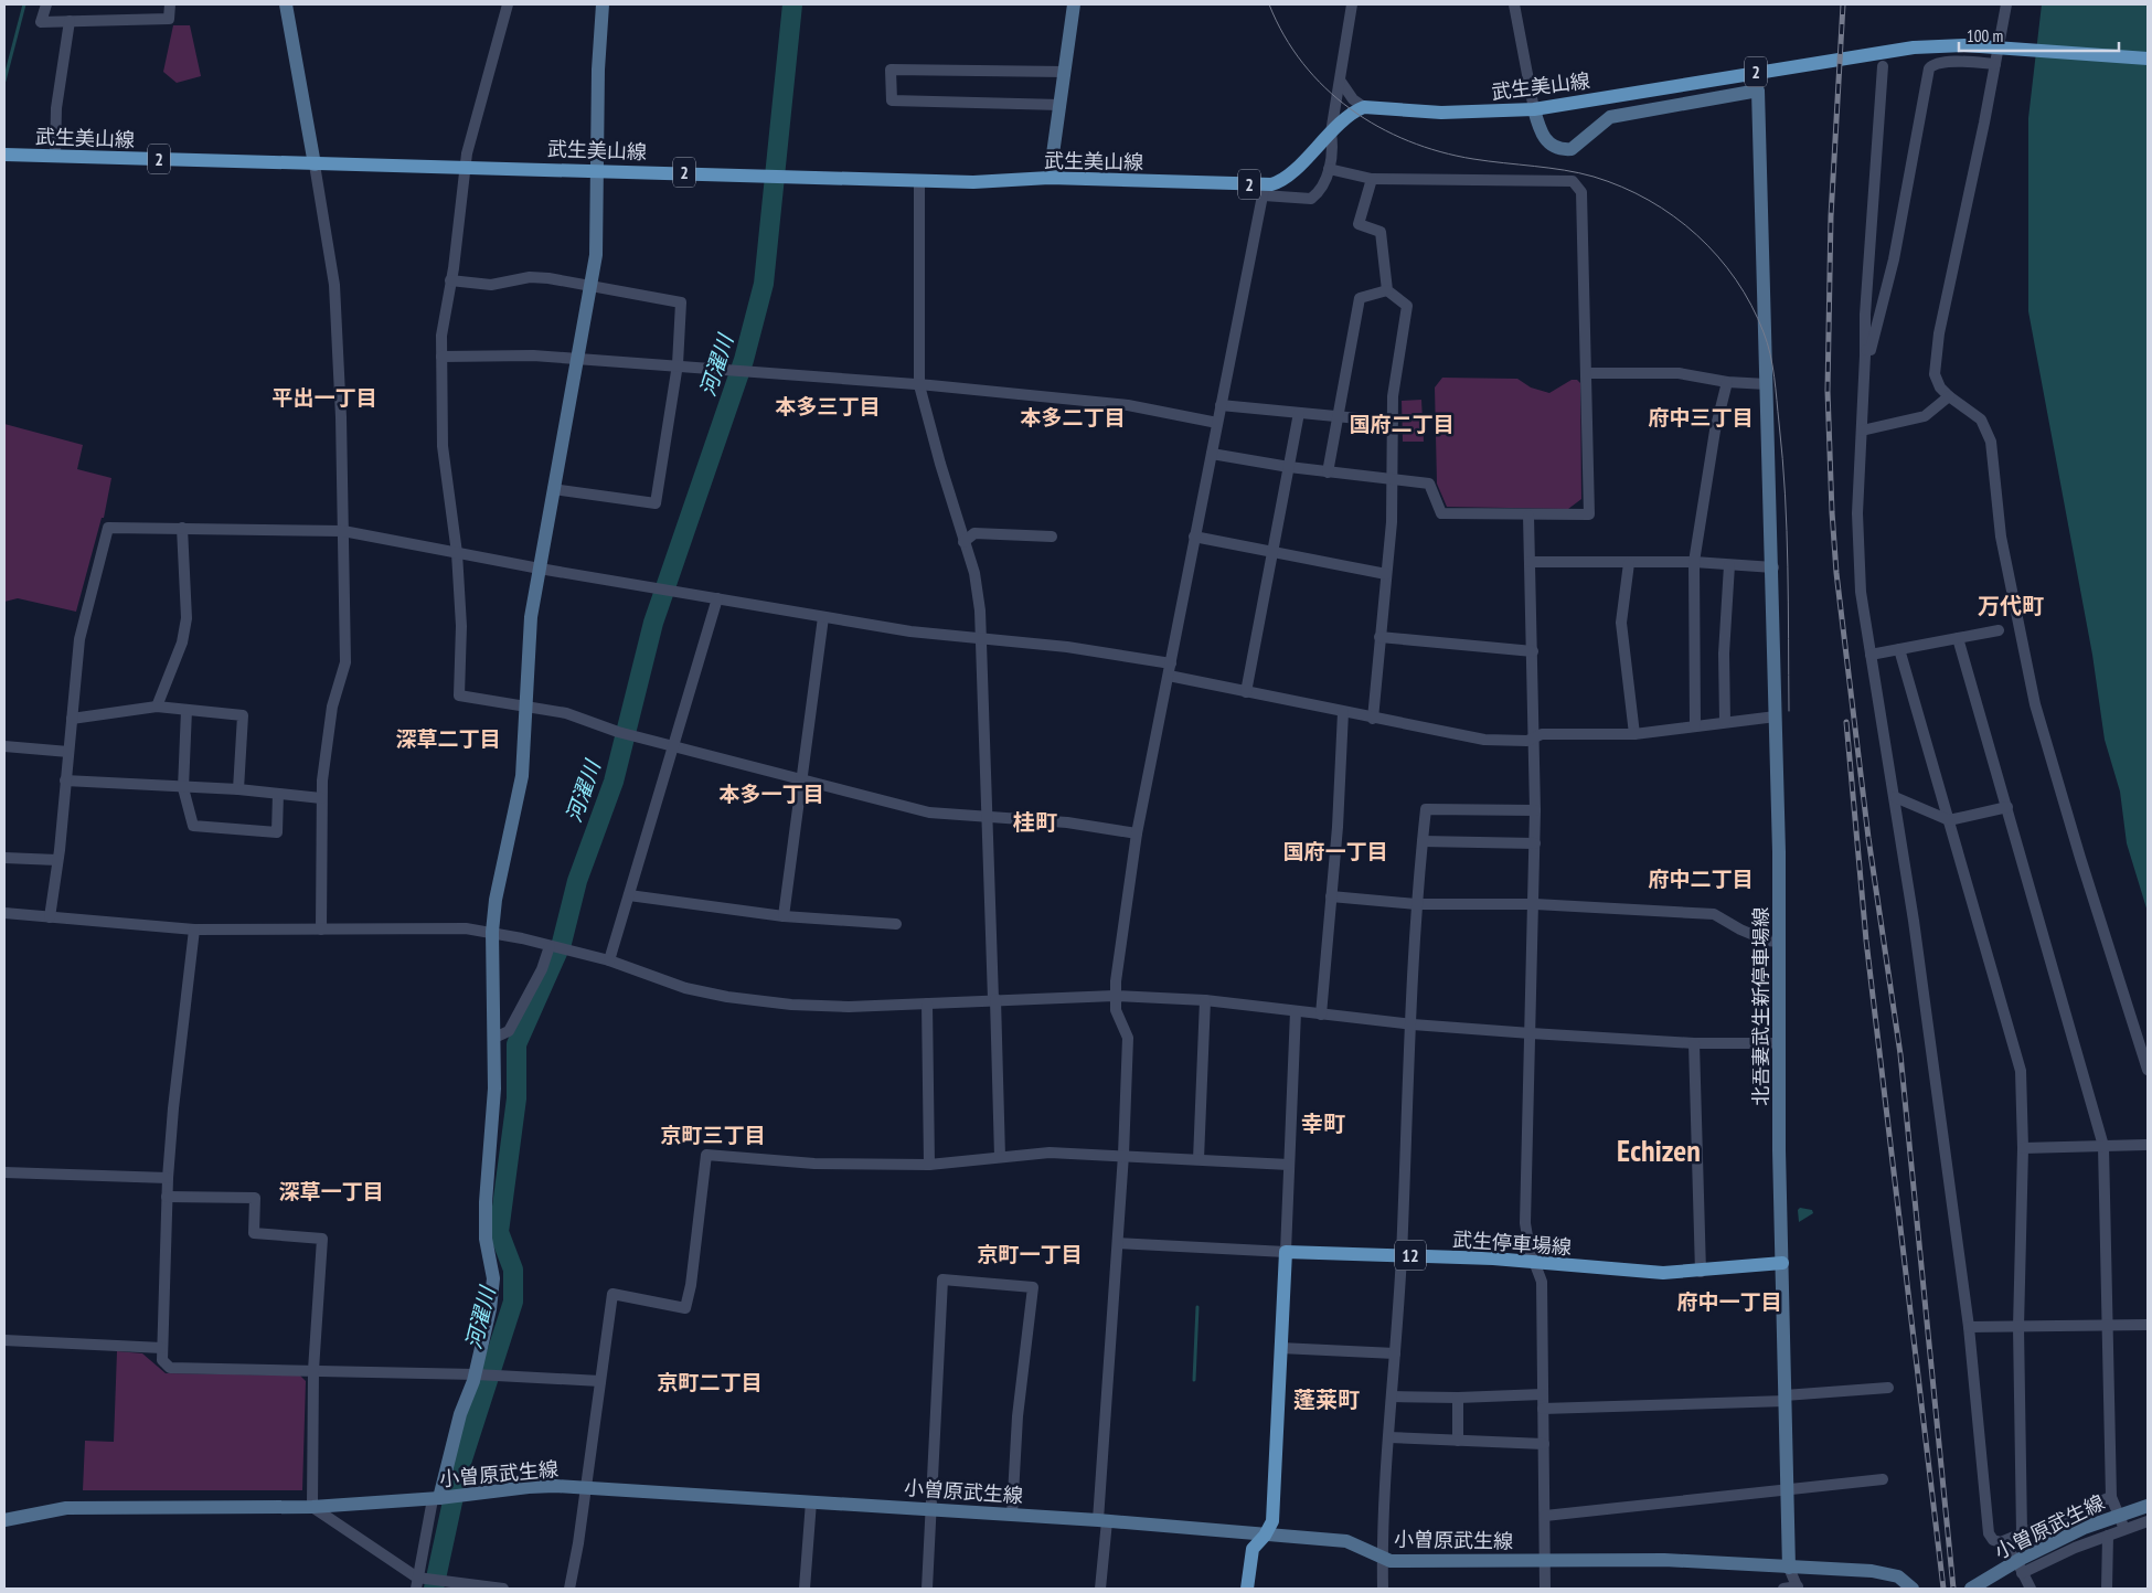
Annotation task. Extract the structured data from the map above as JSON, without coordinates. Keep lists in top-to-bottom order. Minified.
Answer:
{"streets":{"main road":["2","武生美山線","武生停車場線","12"],"street":["北吾妻武生新停車場線","小曽原武生線"]},"crossings":[["武生美山線","北吾妻武生新停車場線"],["北吾妻武生新停車場線","武生停車場線"],["北吾妻武生新停車場線","小曽原武生線"]],"districts":["平出一丁目","本多三丁目","本多二丁目","府中三丁目","国府二丁目","万代町","深草二丁目","本多一丁目","桂町","国府一丁目","府中二丁目","幸町","京町三丁目","Echizen","深草一丁目","京町一丁目","府中一丁目","京町二丁目","蓬莱町"],"water":["河濯川"],"scale_bar":"100 m"}
